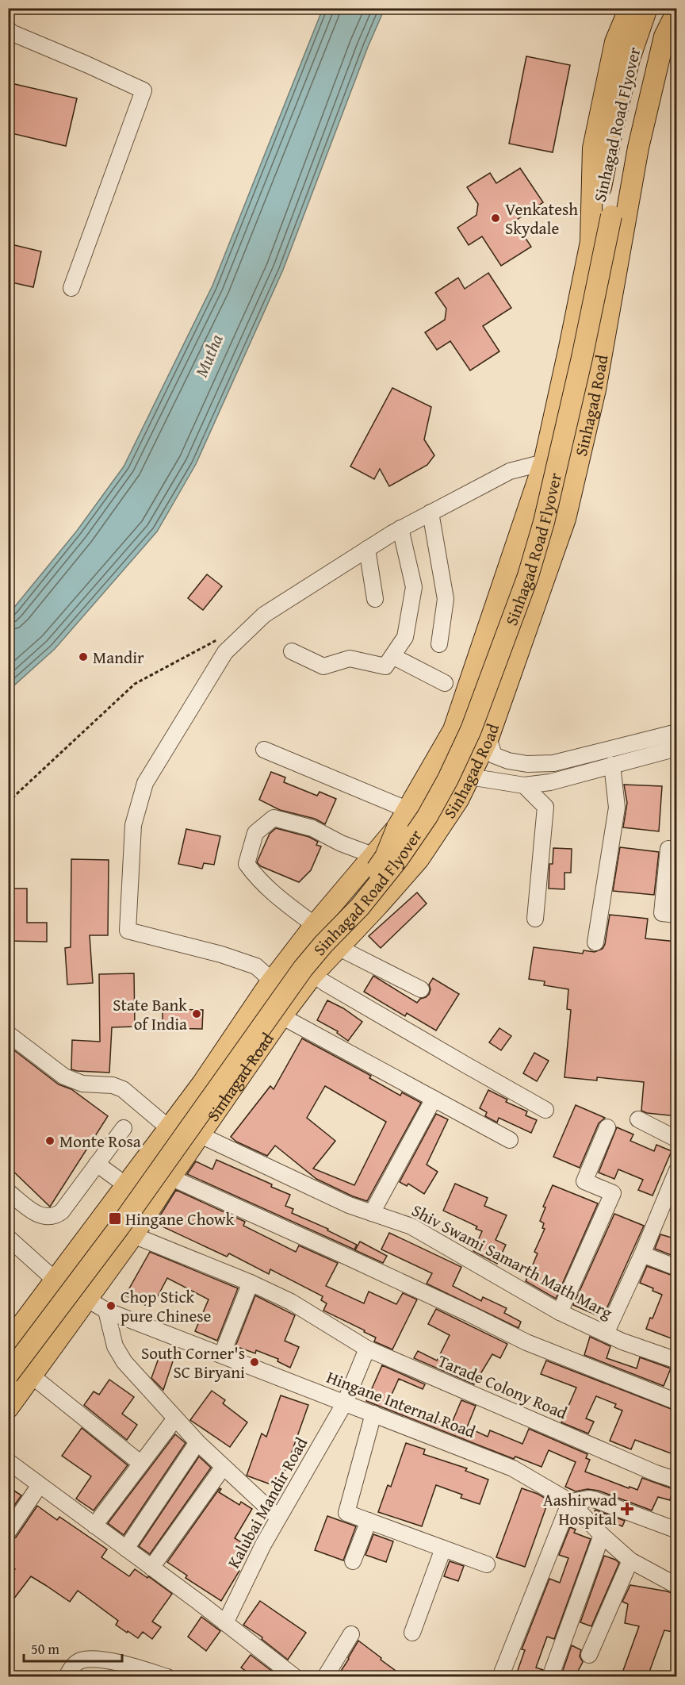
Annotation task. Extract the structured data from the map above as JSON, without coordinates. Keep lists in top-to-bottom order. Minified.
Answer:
{"streets":{"main road":["Sinhagad Road Flyover","Sinhagad Road"],"street":["Shiv Swami Samarth Math Marg","Tarade Colony Road","Hingane Internal Road","Kalubai Mandir Road"]},"crossings":[["Sinhagad Road Flyover","Sinhagad Road"],["Sinhagad Road","Shiv Swami Samarth Math Marg"],["Sinhagad Road","Tarade Colony Road"],["Sinhagad Road","Hingane Internal Road"],["Hingane Internal Road","Kalubai Mandir Road"]],"water":["Mutha"],"places":{"other":["Venkatesh Skydale","Mandir","State Bank of India","Monte Rosa","Chop Stick pure Chinese","South Corner's SC Biryani"],"transit":["Hingane Chowk"],"health":["Aashirwad Hospital"]},"scale_bar":"50 m"}
